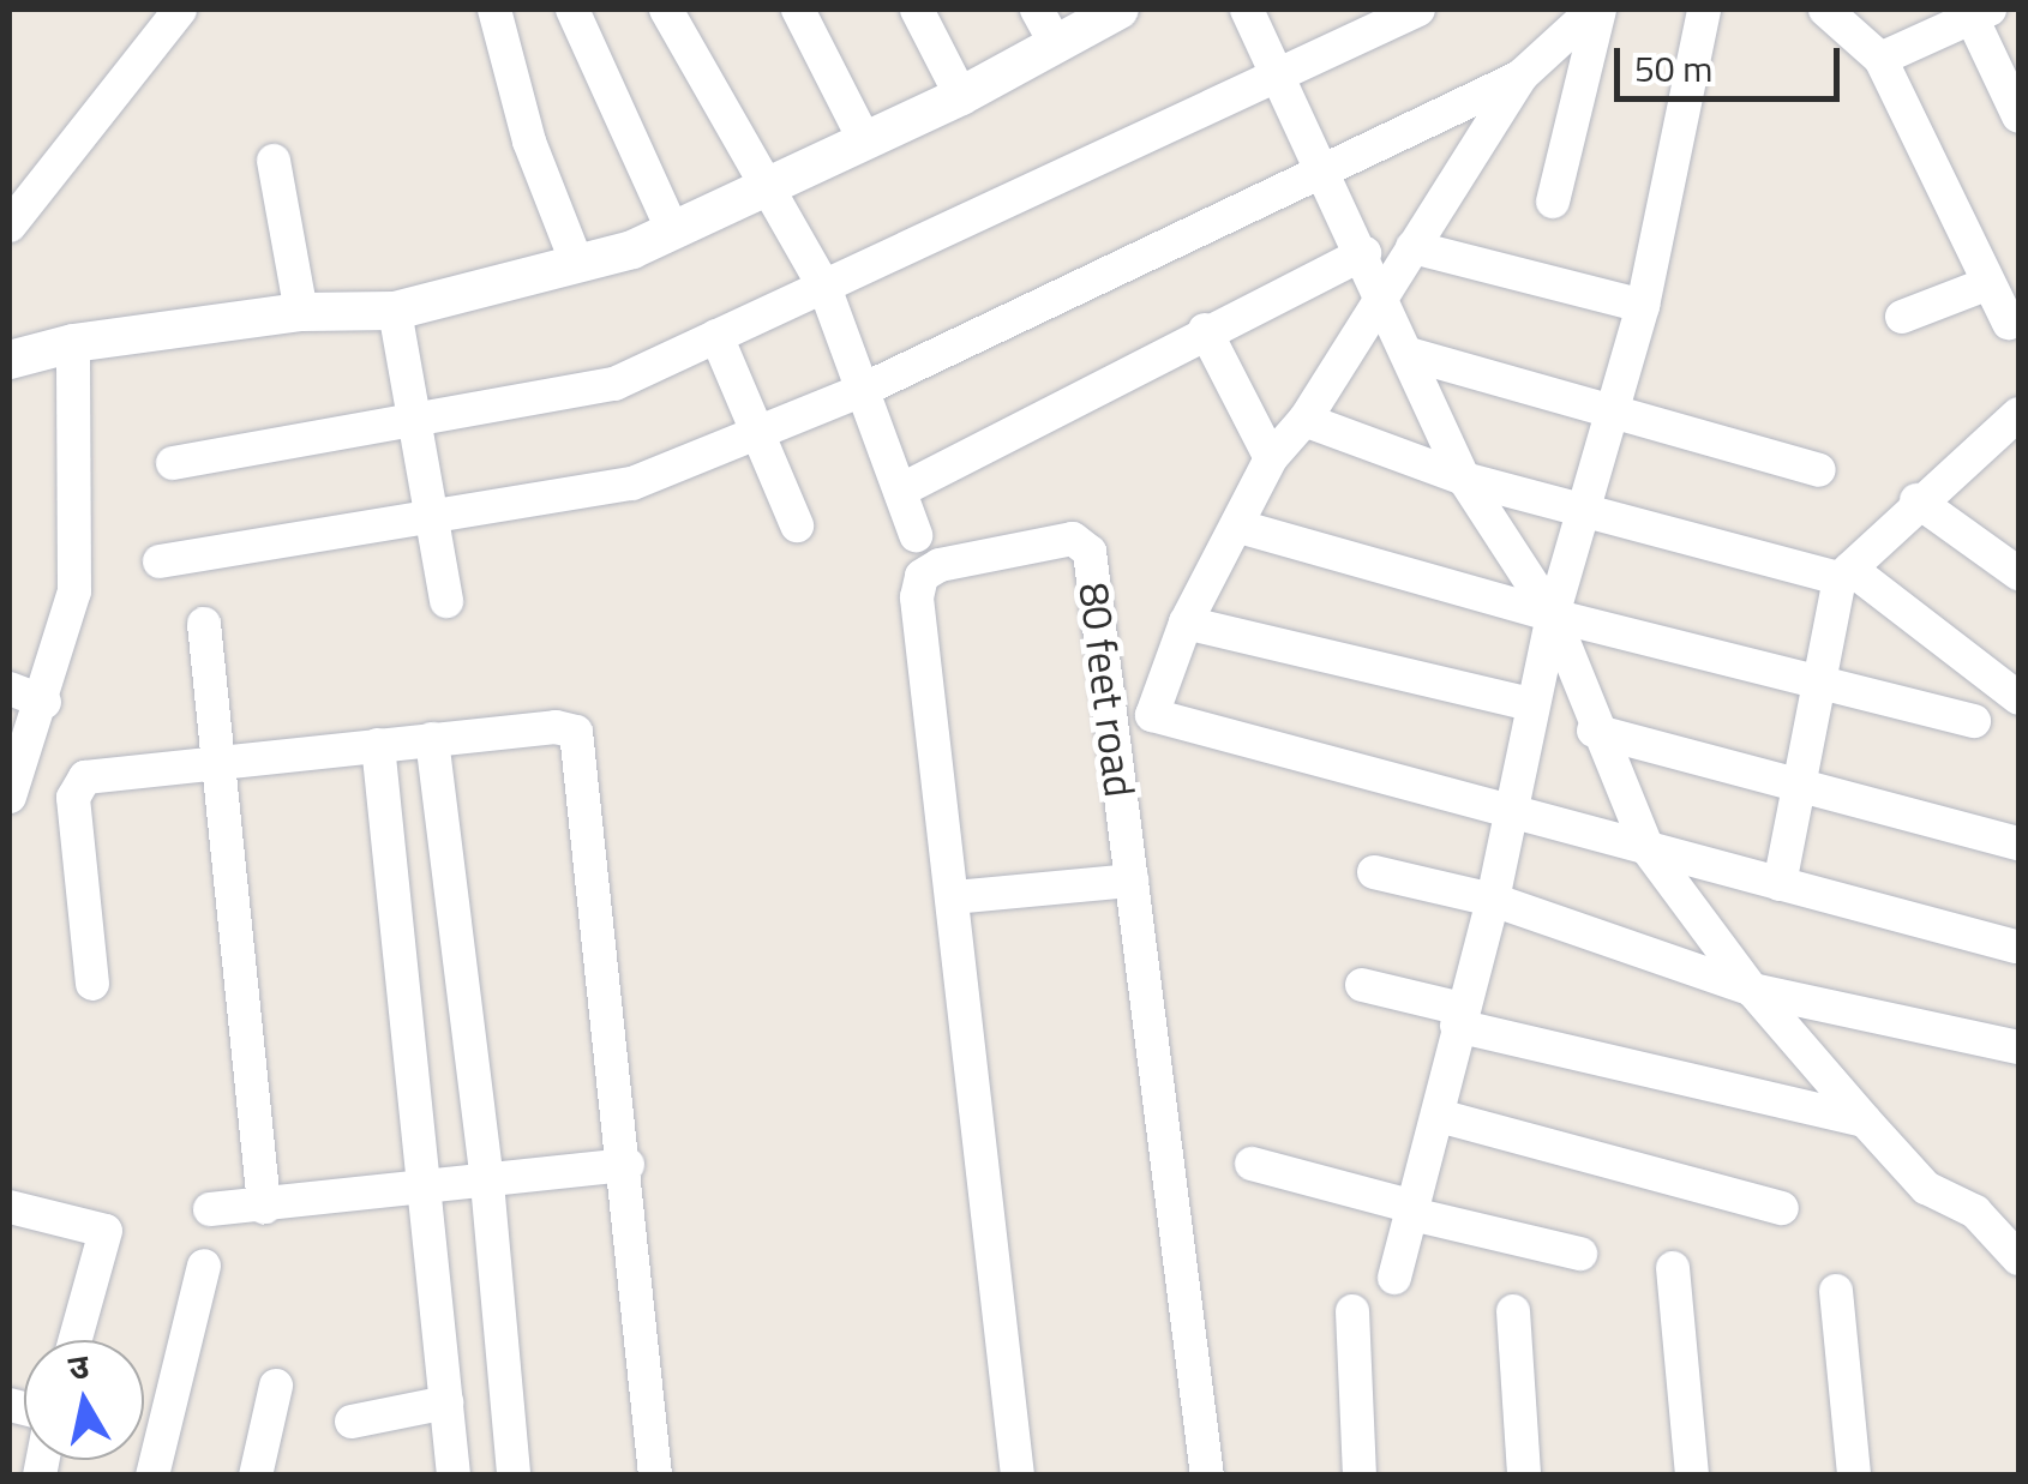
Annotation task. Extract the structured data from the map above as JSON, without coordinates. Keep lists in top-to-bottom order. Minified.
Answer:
{"streets":{"street":["80 feet road"]},"scale_bar":"50 m","north":"top"}
